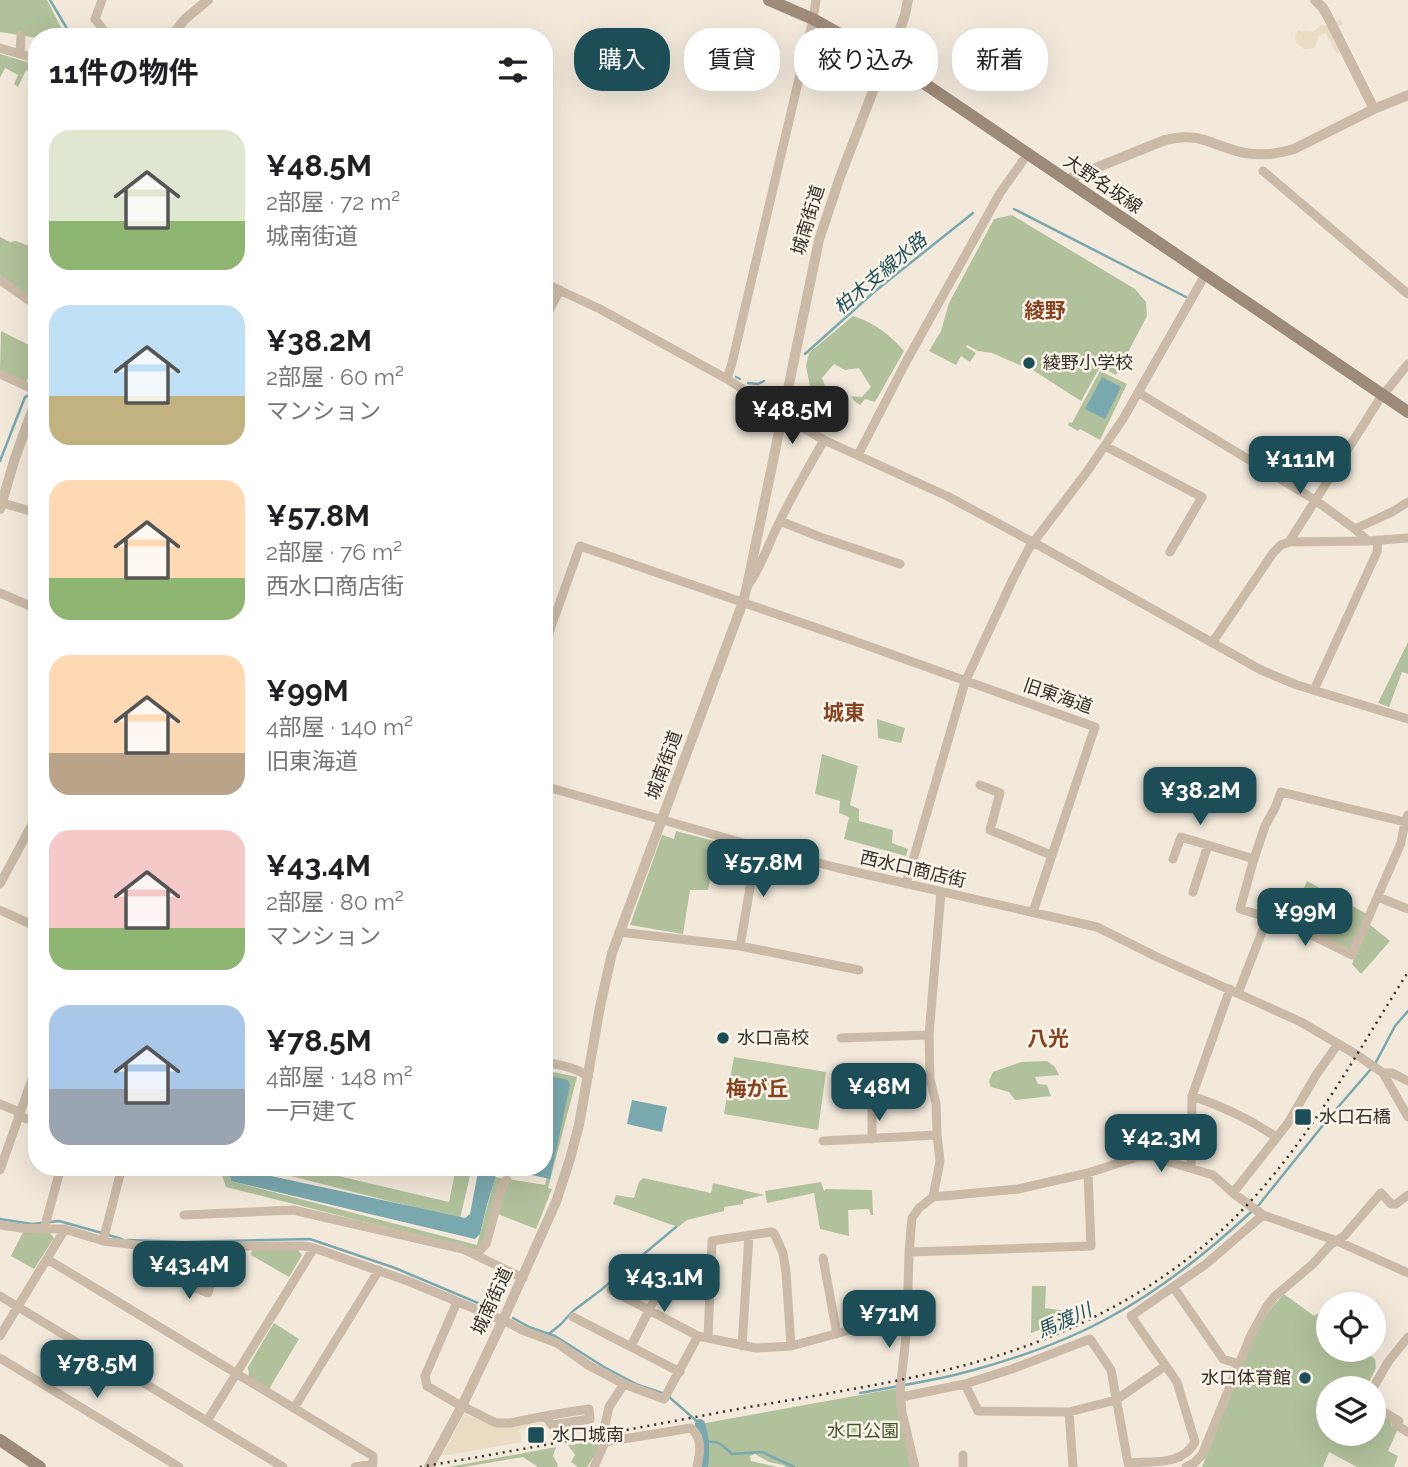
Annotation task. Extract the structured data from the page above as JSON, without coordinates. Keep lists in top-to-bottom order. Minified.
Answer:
{"streets":{"main road":["大野名坂線"],"street":["城南街道","旧東海道","西水口商店街"]},"crossings":[["城南街道","旧東海道"],["城南街道","西水口商店街"],["旧東海道","西水口商店街"]],"districts":["綾野","城東","八光","梅が丘"],"water":["柏木支線水路","馬渡川"],"parks":["水口公園"],"places":{"other":["綾野小学校","水口高校","水口体育館"],"transit":["水口石橋","水口城南"]},"page":{"chip":["購入","賃貸","絞り込み","新着"],"heading":"11件の物件","list":[{"name":"¥48.5M","note":"2部屋 · 72 m² · 城南街道"},{"name":"¥38.2M","note":"2部屋 · 60 m² · マンション"},{"name":"¥57.8M","note":"2部屋 · 76 m² · 西水口商店街"},{"name":"¥99M","note":"4部屋 · 140 m² · 旧東海道"},{"name":"¥43.4M","note":"2部屋 · 80 m² · マンション"},{"name":"¥78.5M","note":"4部屋 · 148 m² · 一戸建て"}],"price":["¥48.5M","¥111M","¥38.2M","¥57.8M","¥99M","¥48M","¥42.3M","¥43.4M","¥43.1M","¥71M","¥78.5M"]}}
